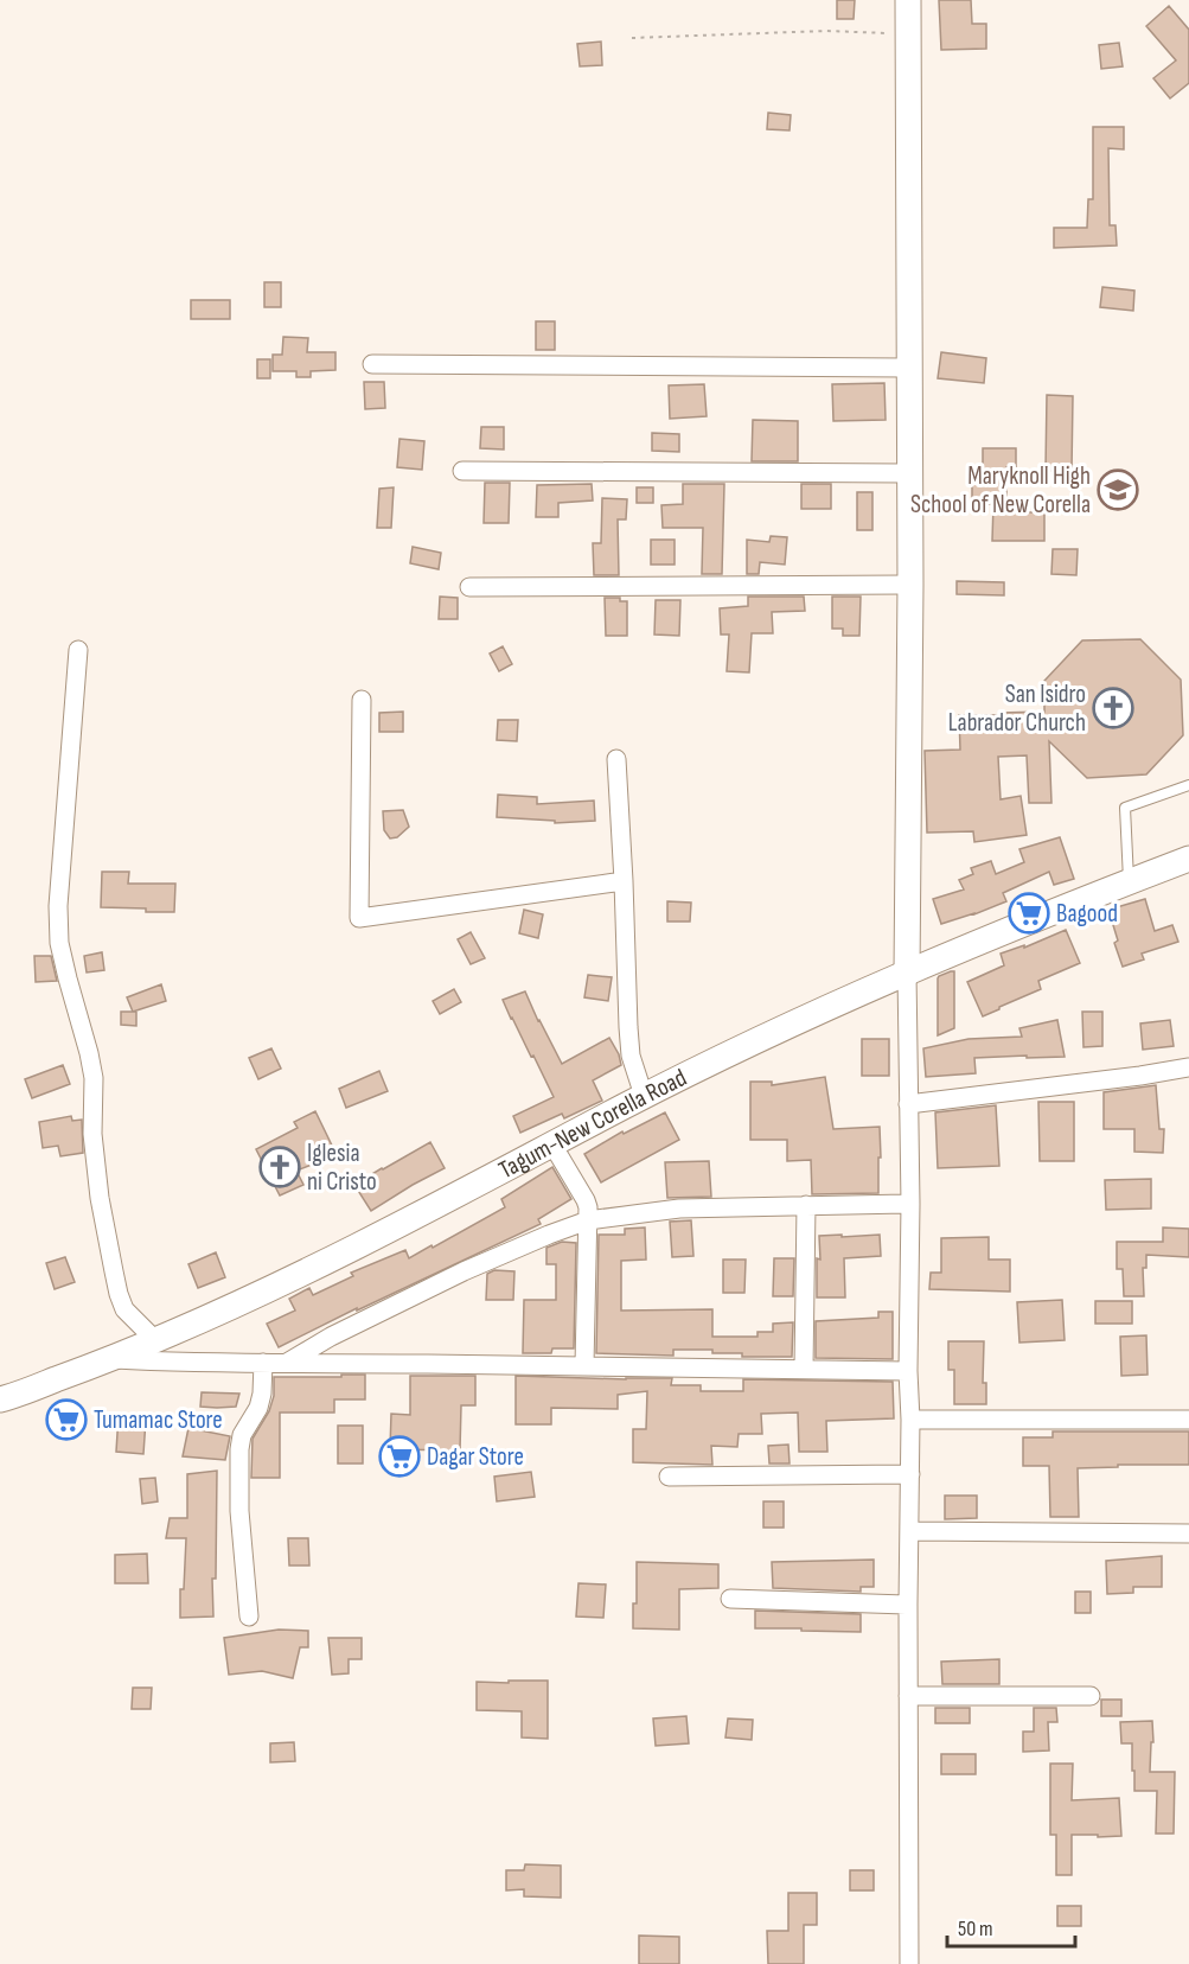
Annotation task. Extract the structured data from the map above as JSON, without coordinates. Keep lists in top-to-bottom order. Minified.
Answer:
{"streets":{"main road":["Tagum-New Corella Road"]},"places":{"school or university":["Maryknoll High School of New Corella"],"church":["San Isidro Labrador Church","Iglesia ni Cristo"],"supermarket":["Bagood","Tumamac Store","Dagar Store"]},"scale_bar":"50 m"}
